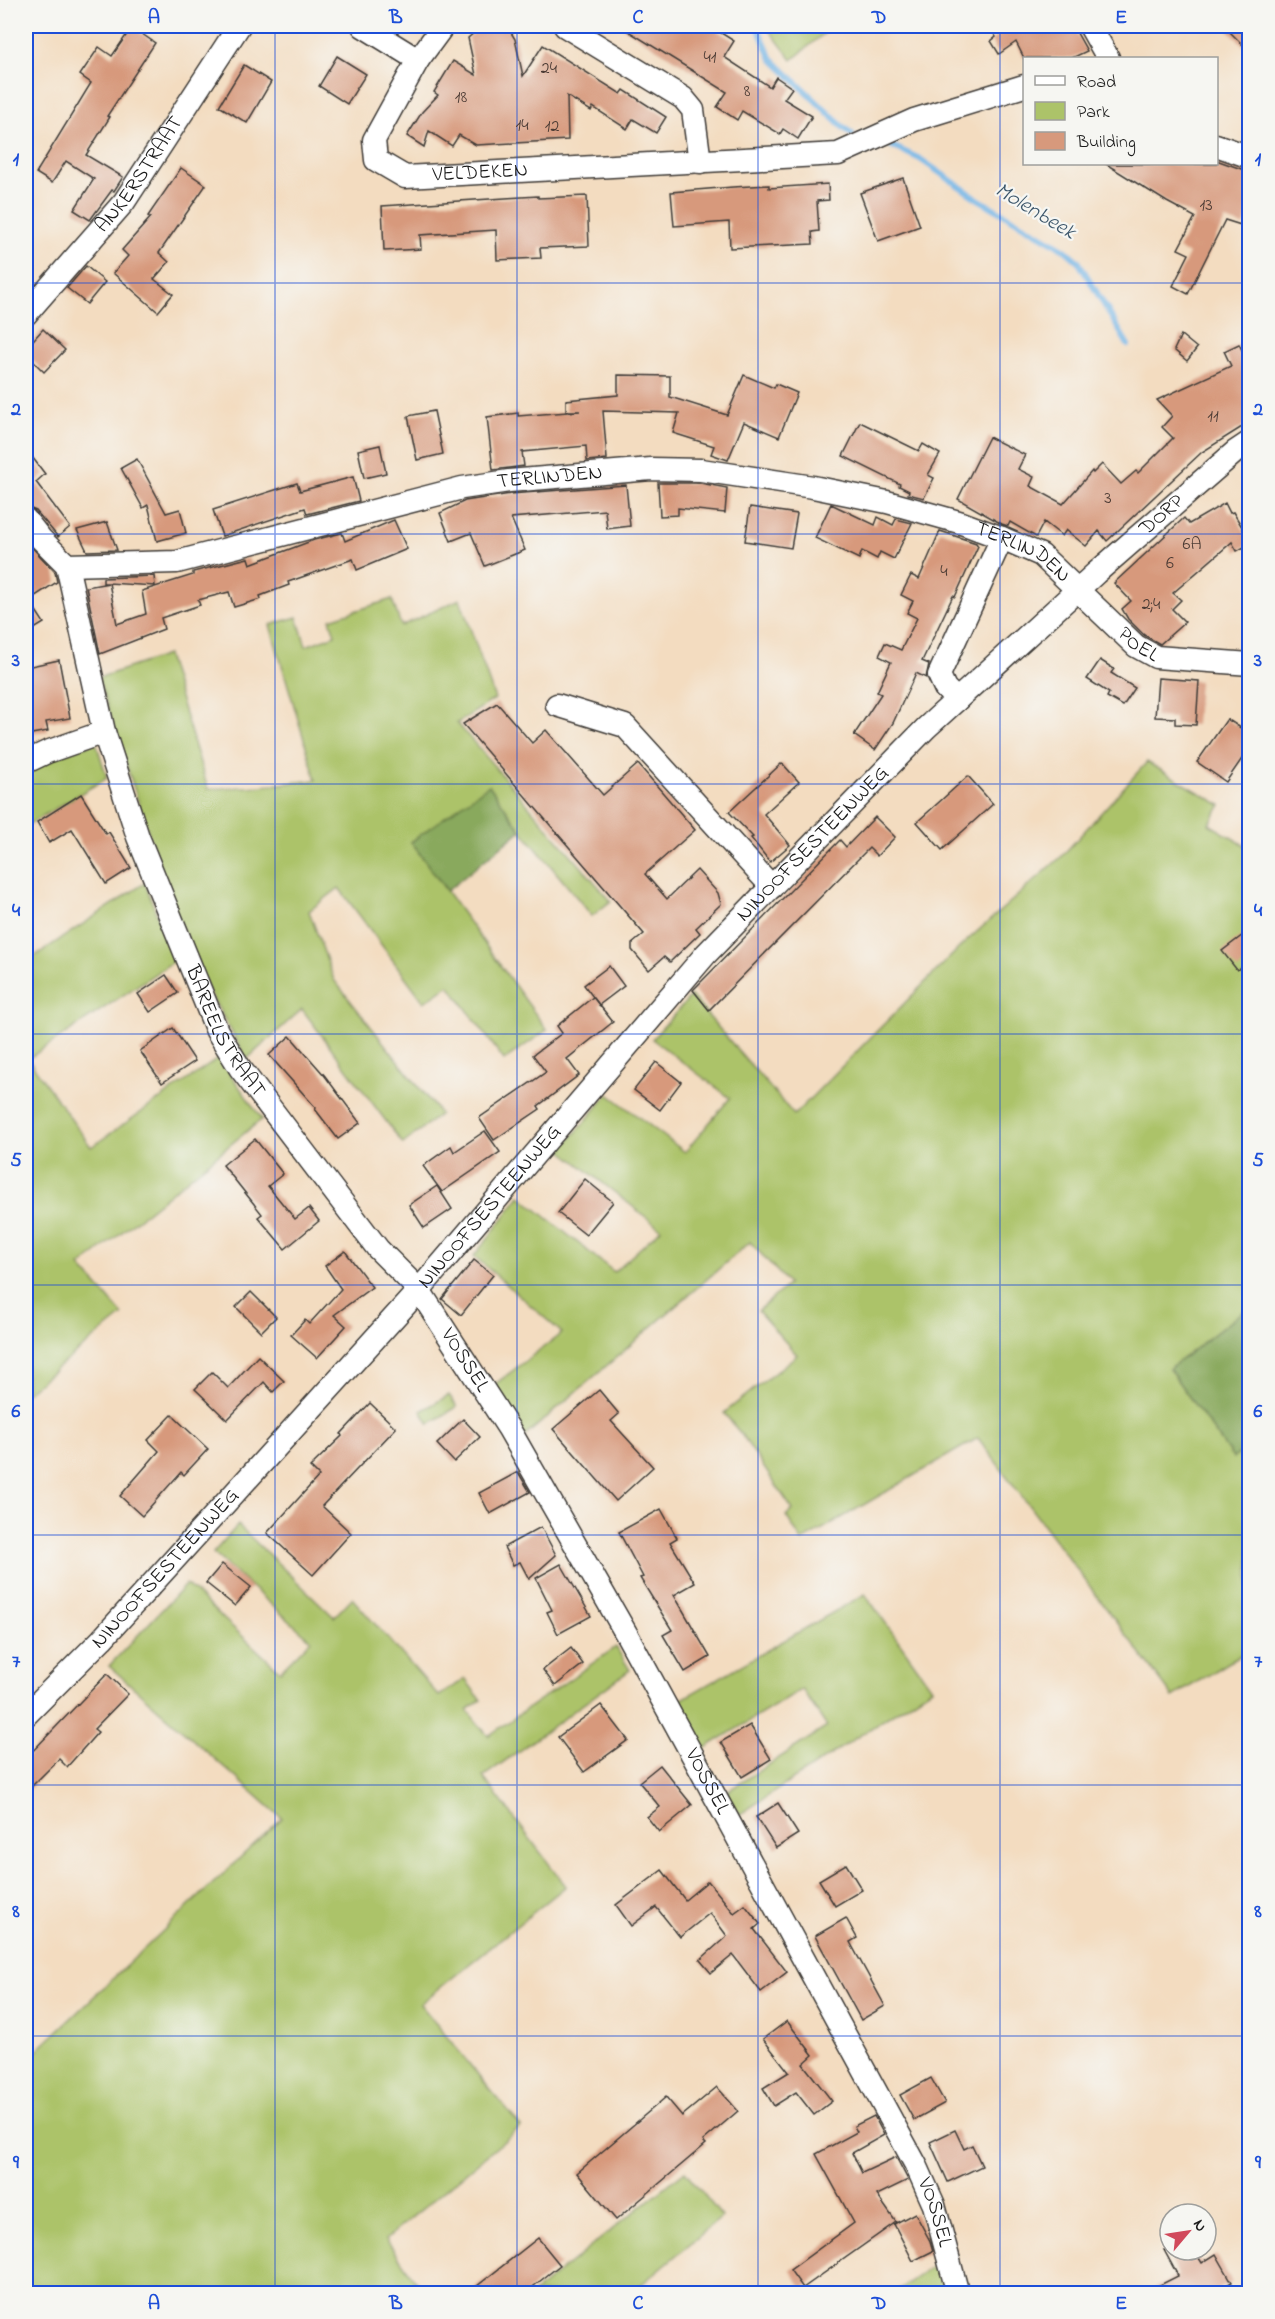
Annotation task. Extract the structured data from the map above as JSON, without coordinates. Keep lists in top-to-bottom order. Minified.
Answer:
{"streets":{"street":["VELDEKEN","ANKERSTRAAT","TERLINDEN","DORP","POEL","NINOOFSESTEENWEG","BAREELSTRAAT","VOSSEL"]},"crossings":[["TERLINDEN","DORP"],["TERLINDEN","POEL"],["TERLINDEN","NINOOFSESTEENWEG"],["TERLINDEN","BAREELSTRAAT"],["DORP","POEL"],["DORP","NINOOFSESTEENWEG"],["POEL","NINOOFSESTEENWEG"],["NINOOFSESTEENWEG","BAREELSTRAAT"],["NINOOFSESTEENWEG","VOSSEL"],["BAREELSTRAAT","VOSSEL"]],"water":["Molenbeek"],"house_numbers":["41","24","8","18","14","12","13","11","3","6A","6","4","2;4"],"legend":["Road","Park","Building"],"north":"top right","grid":{"columns":["A","B","C","D","E"],"rows":["1","2","3","4","5","6","7","8","9"]}}
